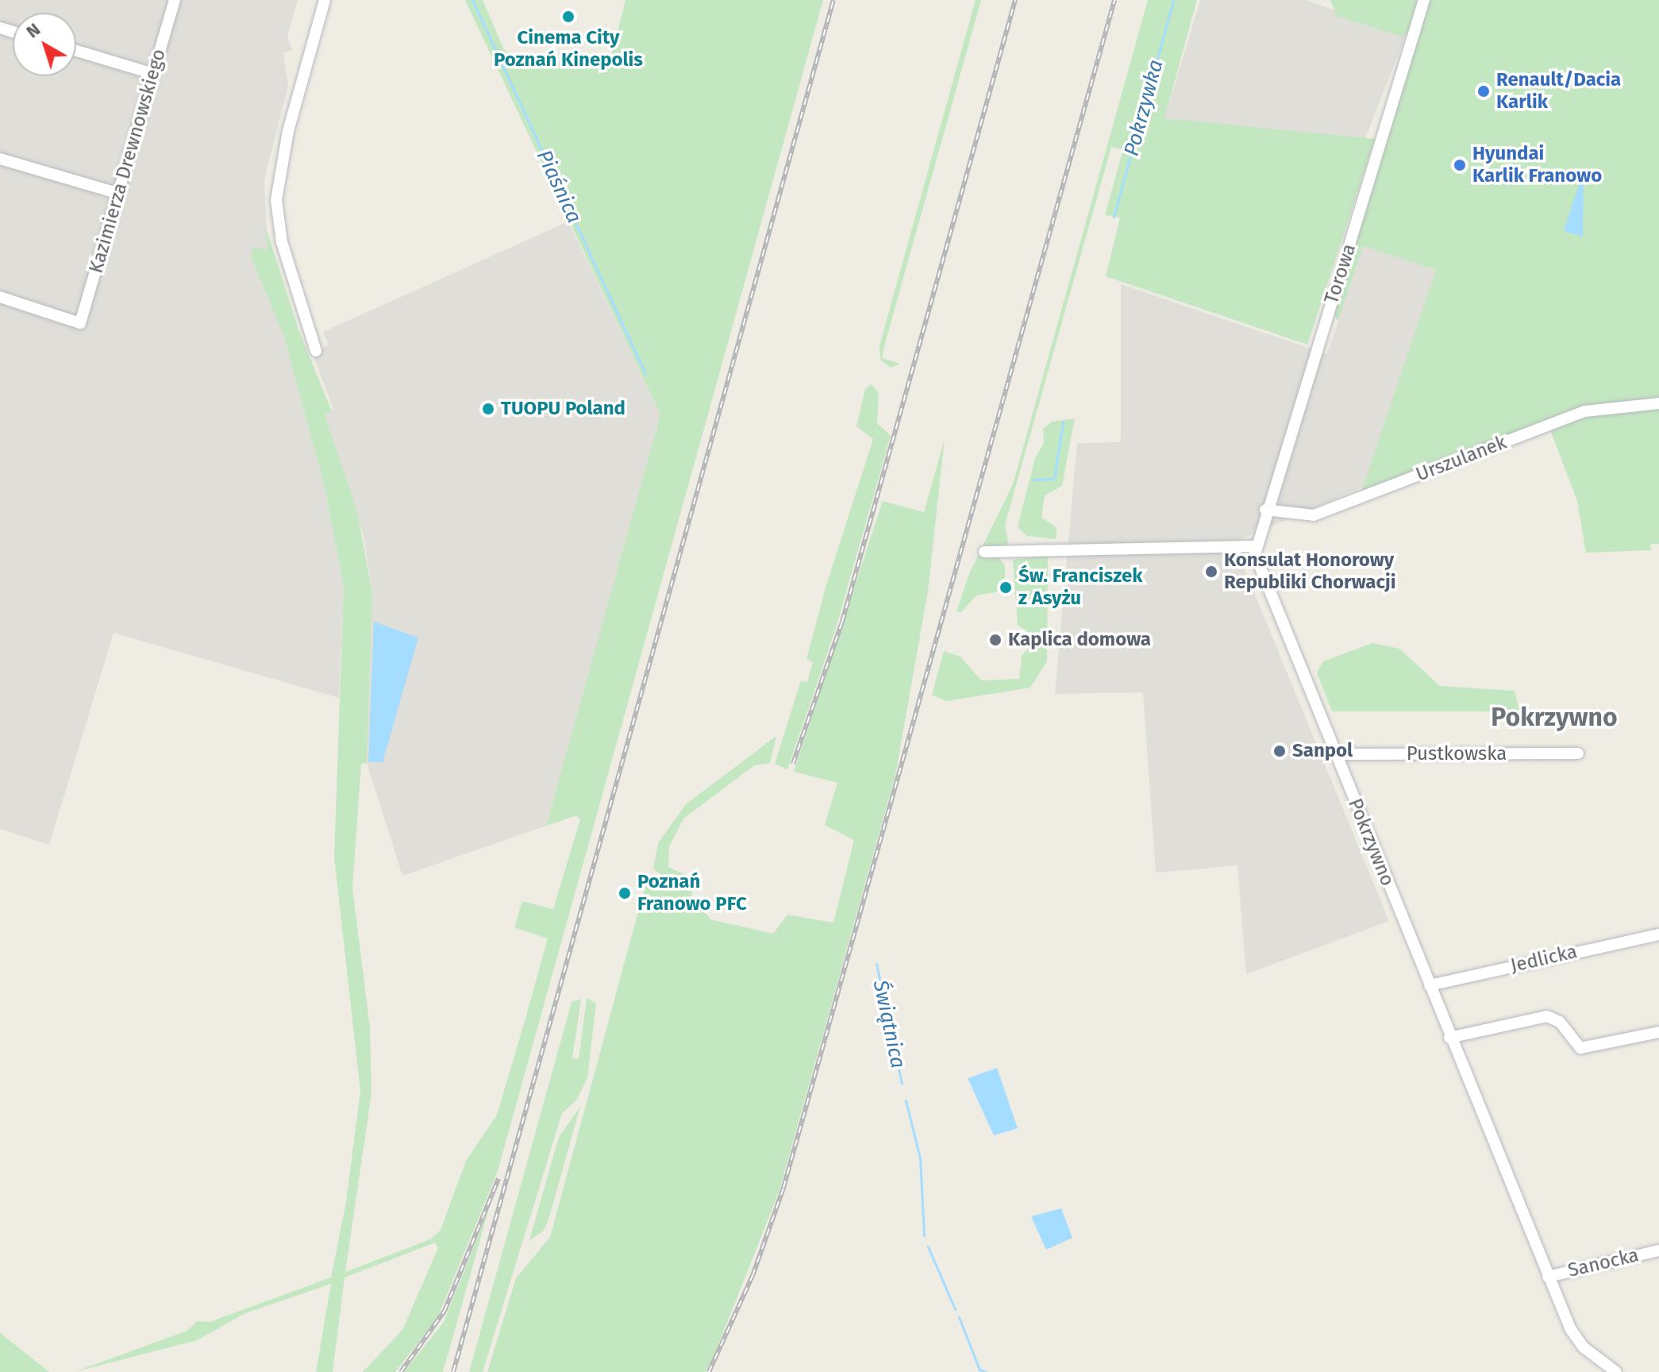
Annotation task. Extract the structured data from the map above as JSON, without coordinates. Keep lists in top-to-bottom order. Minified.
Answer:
{"streets":{"street":["Kazimierza Drewnowskiego","Torowa","Urszulanek","Pustkowska","Pokrzywno","Jedlicka","Sanocka"]},"crossings":[["Torowa","Urszulanek"],["Torowa","Pokrzywno"],["Pustkowska","Pokrzywno"],["Pokrzywno","Jedlicka"],["Pokrzywno","Sanocka"]],"districts":["Pokrzywno"],"water":["Pokrzywka","Piaśnica","Świątnica"],"places":["Cinema City Poznań Kinepolis","Renault/Dacia Karlik","Hyundai Karlik Franowo","TUOPU Poland","Konsulat Honorowy Republiki Chorwacji","Św. Franciszek z Asyżu","Kaplica domowa","Sanpol","Poznań Franowo PFC"],"north":"top left"}
